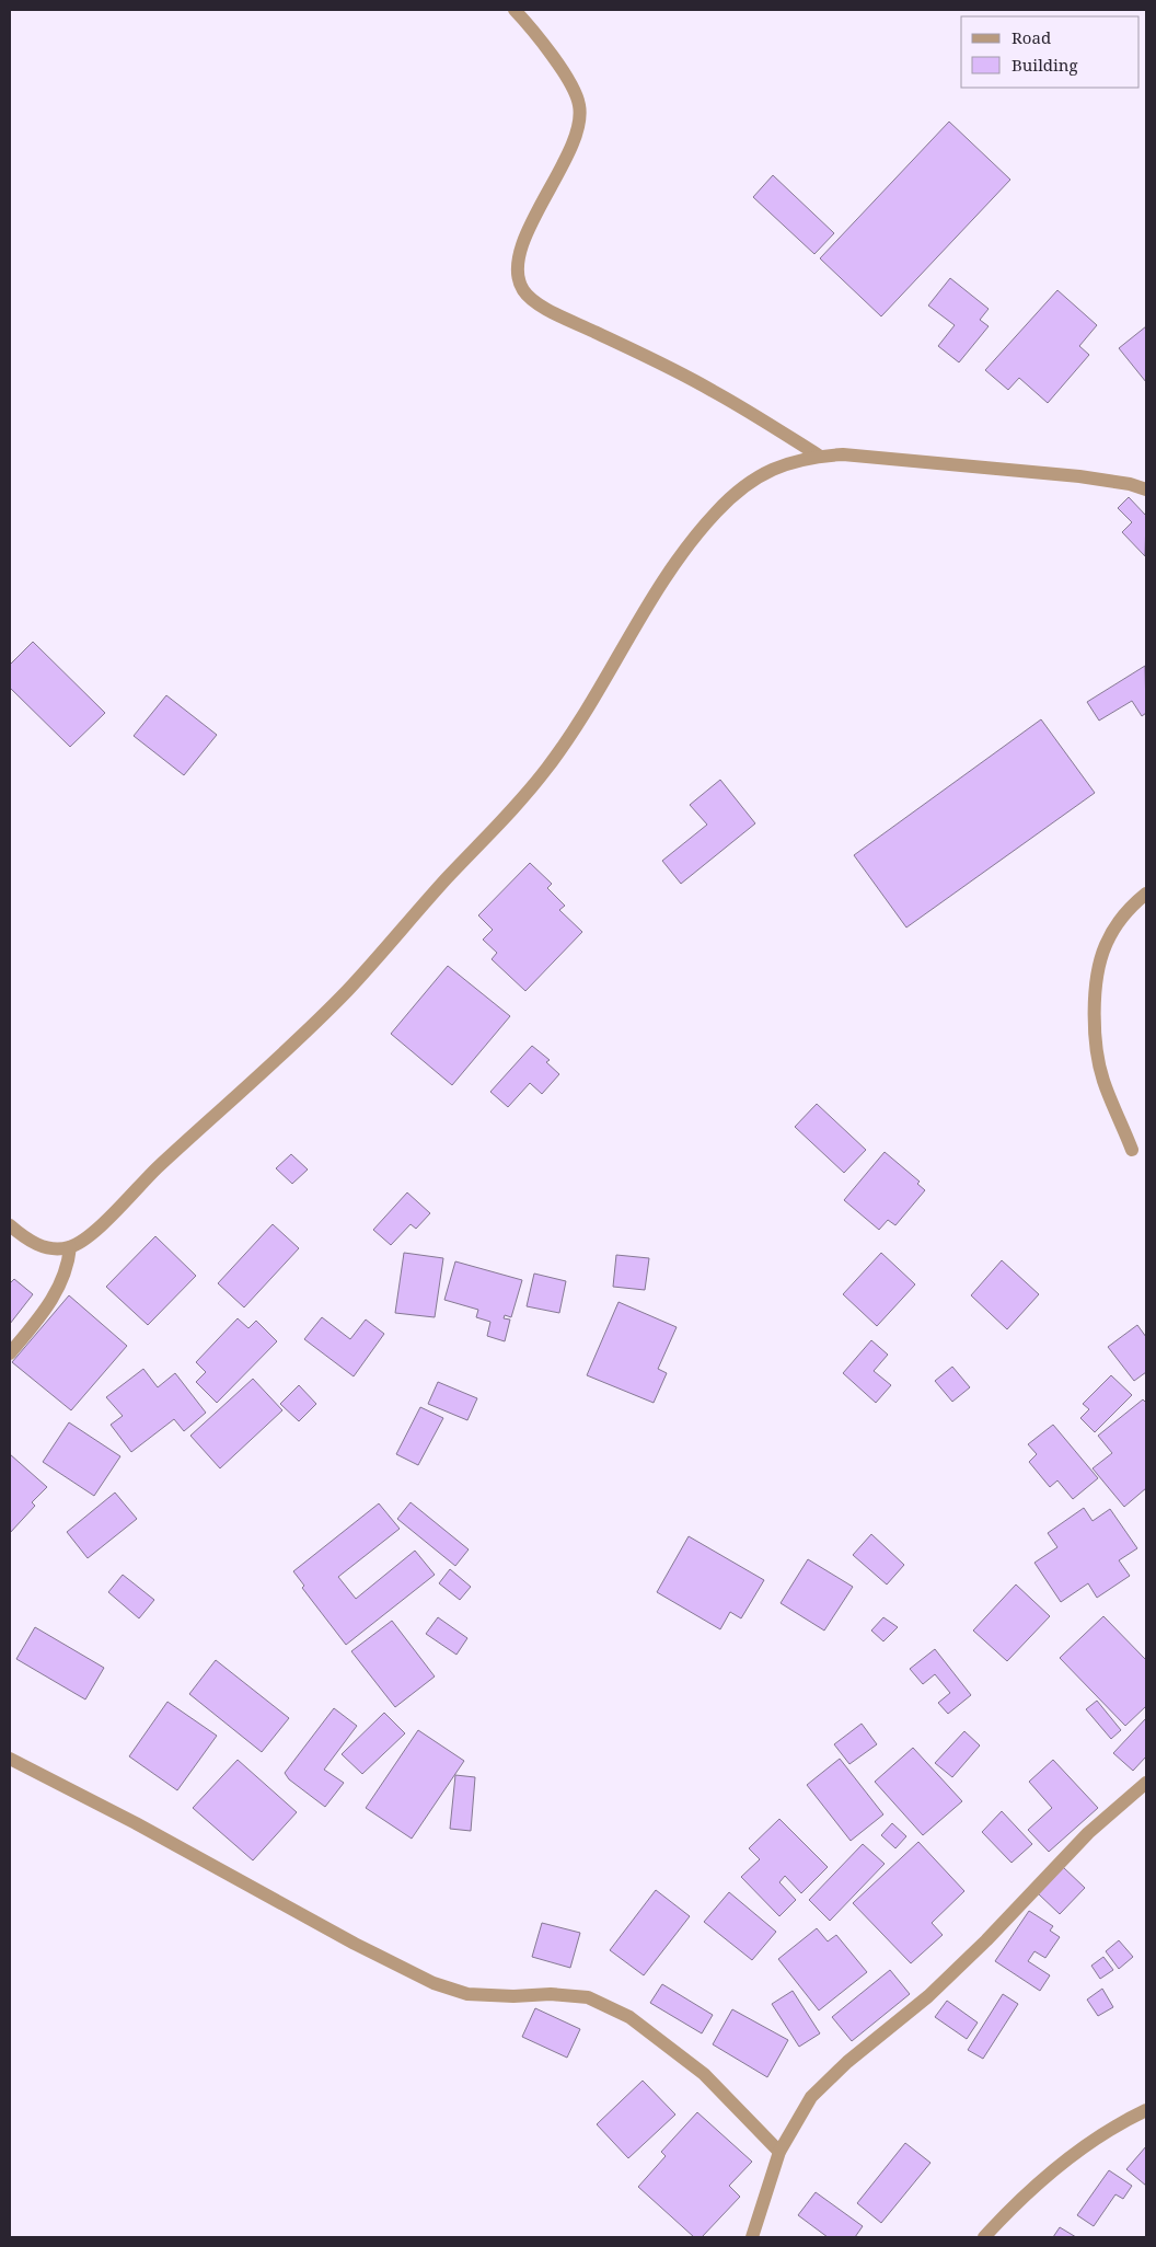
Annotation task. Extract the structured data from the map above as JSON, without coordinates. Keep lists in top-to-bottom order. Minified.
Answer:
{"legend":["Road","Building"]}
